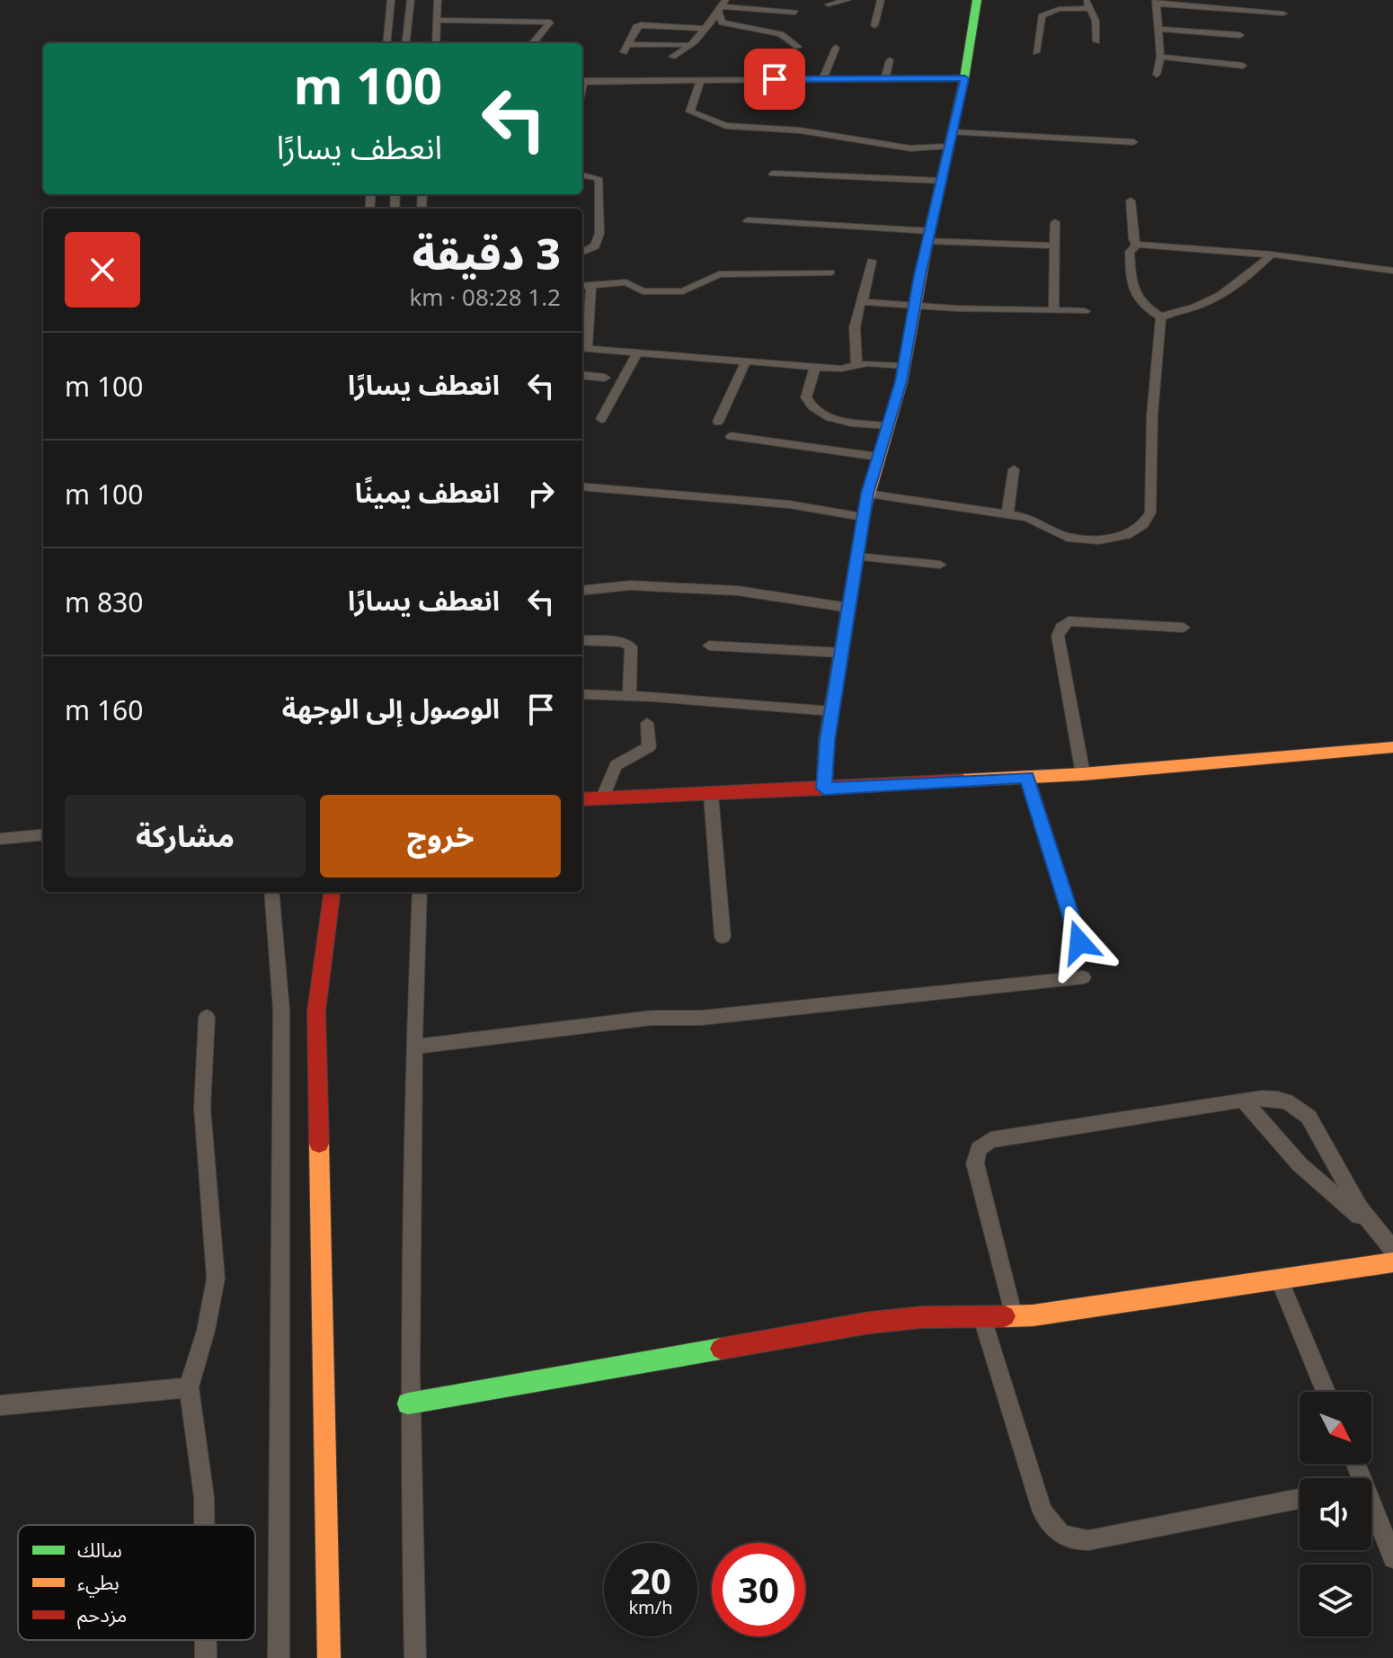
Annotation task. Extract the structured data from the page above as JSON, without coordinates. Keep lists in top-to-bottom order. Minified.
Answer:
{"legend":["سالك","بطيء","مزدحم"],"north":"bottom right","page":{"turn":["100 m","انعطف يسارًا"],"heading":["3 دقيقة","1.2 km · 08:28"],"list":[{"name":"انعطف يسارًا","value":"100 m"},{"name":"انعطف يمينًا","value":"100 m"},{"name":"انعطف يسارًا","value":"830 m"},{"name":"الوصول إلى الوجهة","value":"160 m"}],"buttons":["خروج","مشاركة"],"speed":"20 km/h","limit":"30"}}
